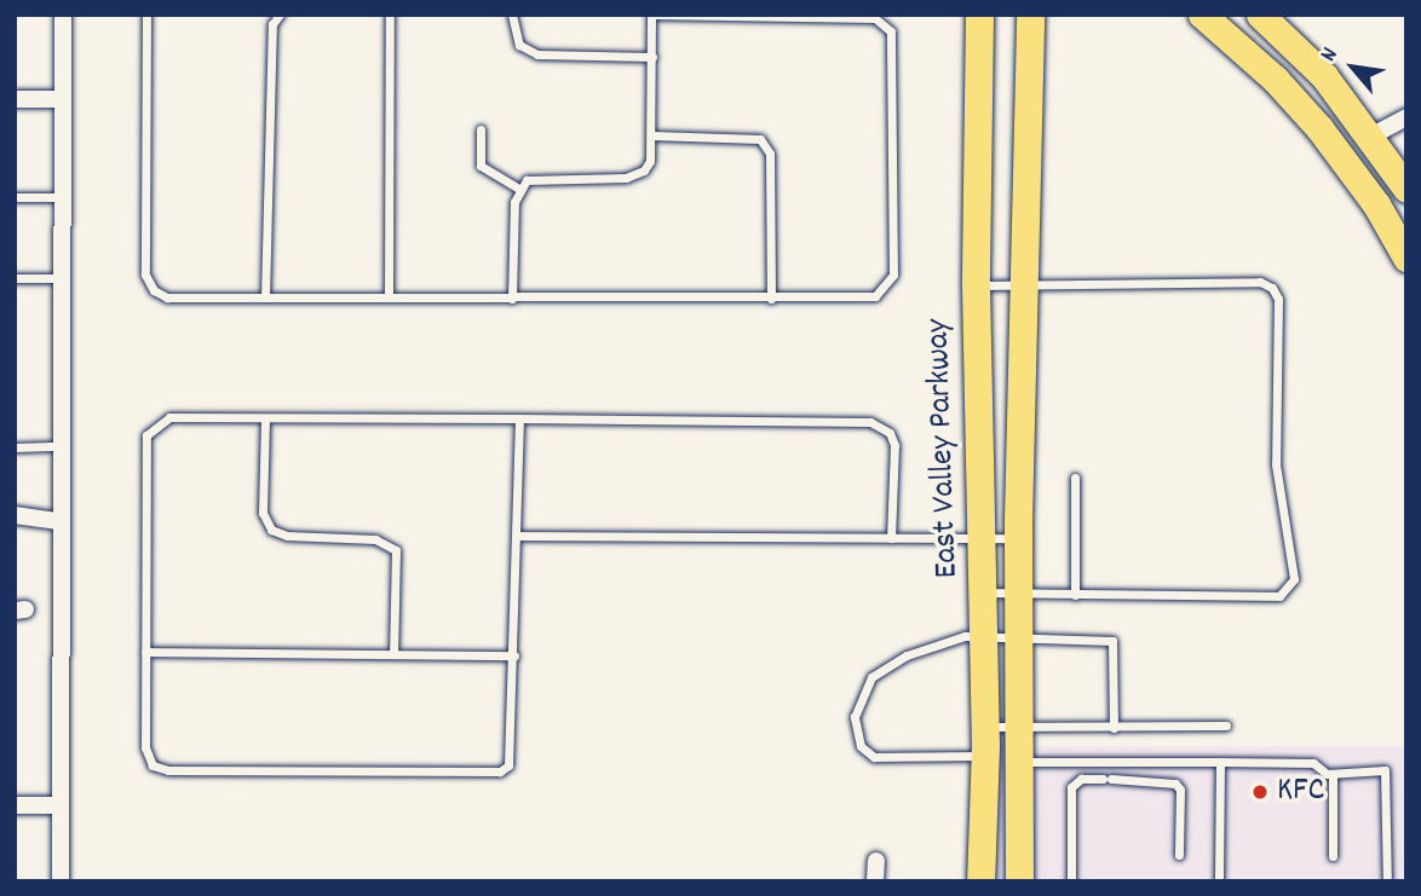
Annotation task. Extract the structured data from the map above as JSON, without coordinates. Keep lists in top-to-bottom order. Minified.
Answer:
{"streets":{"main road":["East Valley Parkway"]},"places":["KFC"],"north":"top left"}
